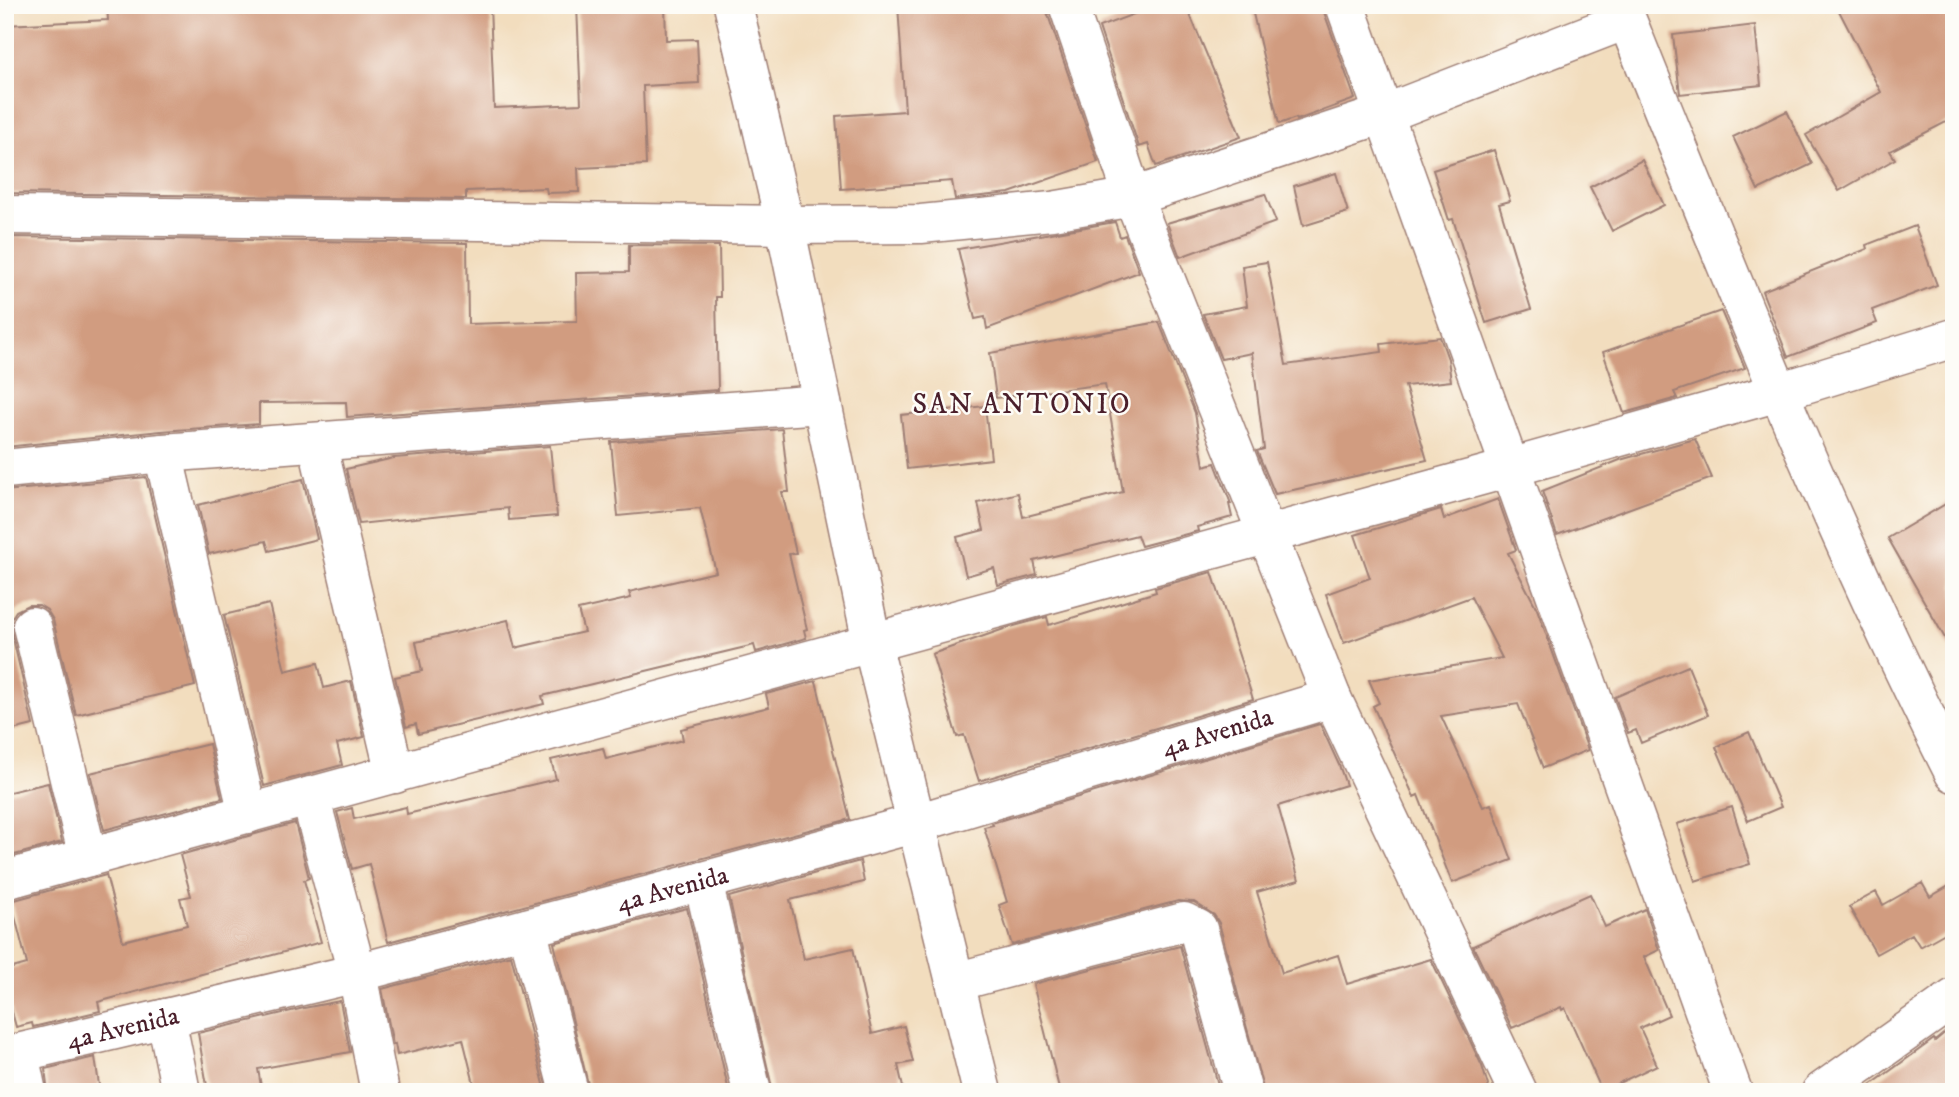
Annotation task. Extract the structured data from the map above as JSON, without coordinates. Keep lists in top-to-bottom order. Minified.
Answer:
{"streets":{"street":["4a Avenida"]},"districts":["SAN ANTONIO"]}
